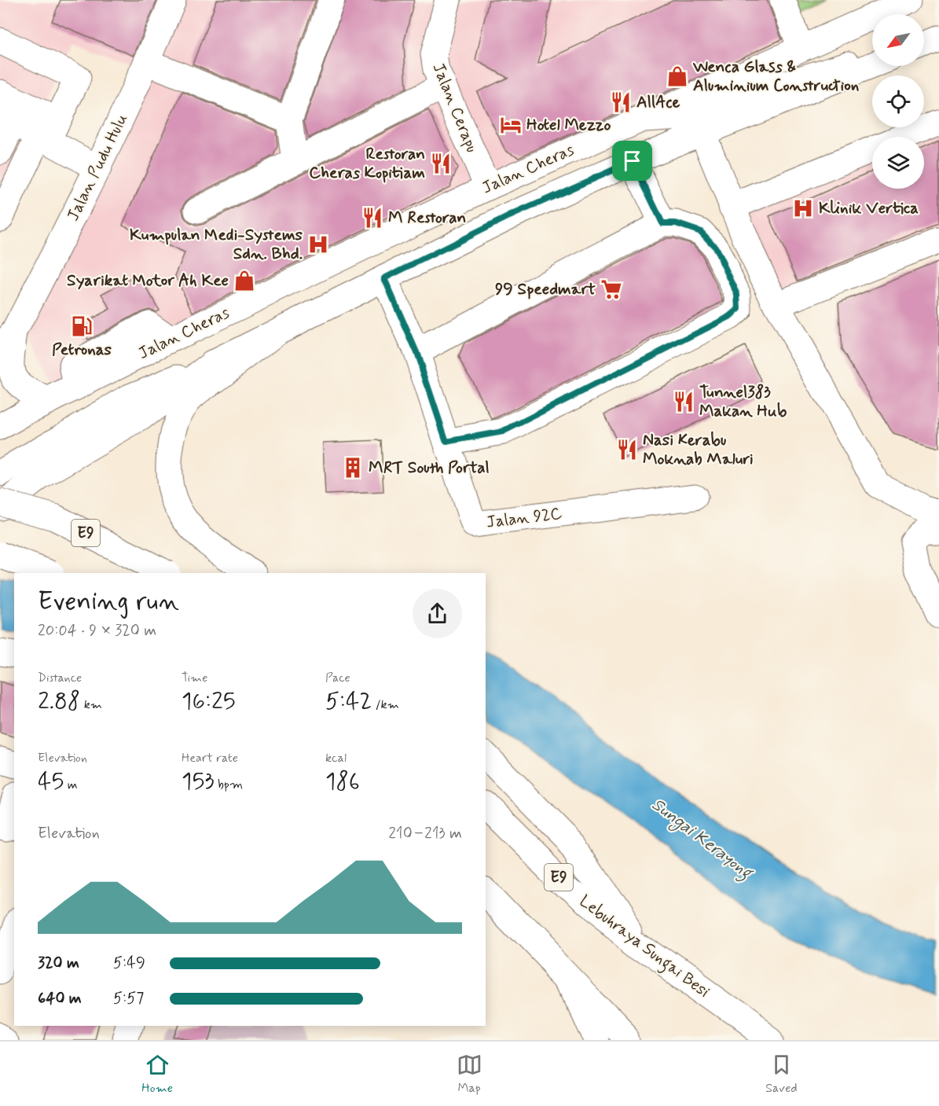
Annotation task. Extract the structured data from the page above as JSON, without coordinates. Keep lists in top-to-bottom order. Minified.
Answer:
{"streets":{"main road":["Jalan Cerapu","Jalan Pudu Hulu","Jalan Cheras","Jalan 92C","E9","Lebuhraya Sungai Besi"]},"crossings":[["Jalan Cerapu","Jalan Cheras"],["Jalan Pudu Hulu","Jalan Cheras"]],"water":["Sungai Kerayong"],"places":{"shop":["Wenca Glass & Aluminium Construction","Syarikat Motor Ah Kee"],"restaurant":["AllAce","Restoran Cheras Kopitiam","M Restoran","Tunnel383 Makan Hub","Nasi Kerabu Moknab Maluri"],"hotel":["Hotel Mezzo"],"hospital":["Klinik Vertica","Kumpulan Medi-Systems Sdn. Bhd."],"supermarket":["99 Speedmart"],"fuel station":["Petronas"],"building":["MRT South Portal"]},"north":"bottom left","page":{"heading":["Evening run","20:04 · 9 × 320 m"],"stats":[["Distance","2.88 km"],["Time","16:25"],["Pace","5:42 /km"],["Elevation","45 m"],["Heart rate","153 bpm"],["kcal","186"]],"chart":["Elevation","210–213 m"],"list":[{"name":"320 m","note":"5:49"},{"name":"640 m","note":"5:57"}],"tabs":["Home","Map","Saved"]}}
